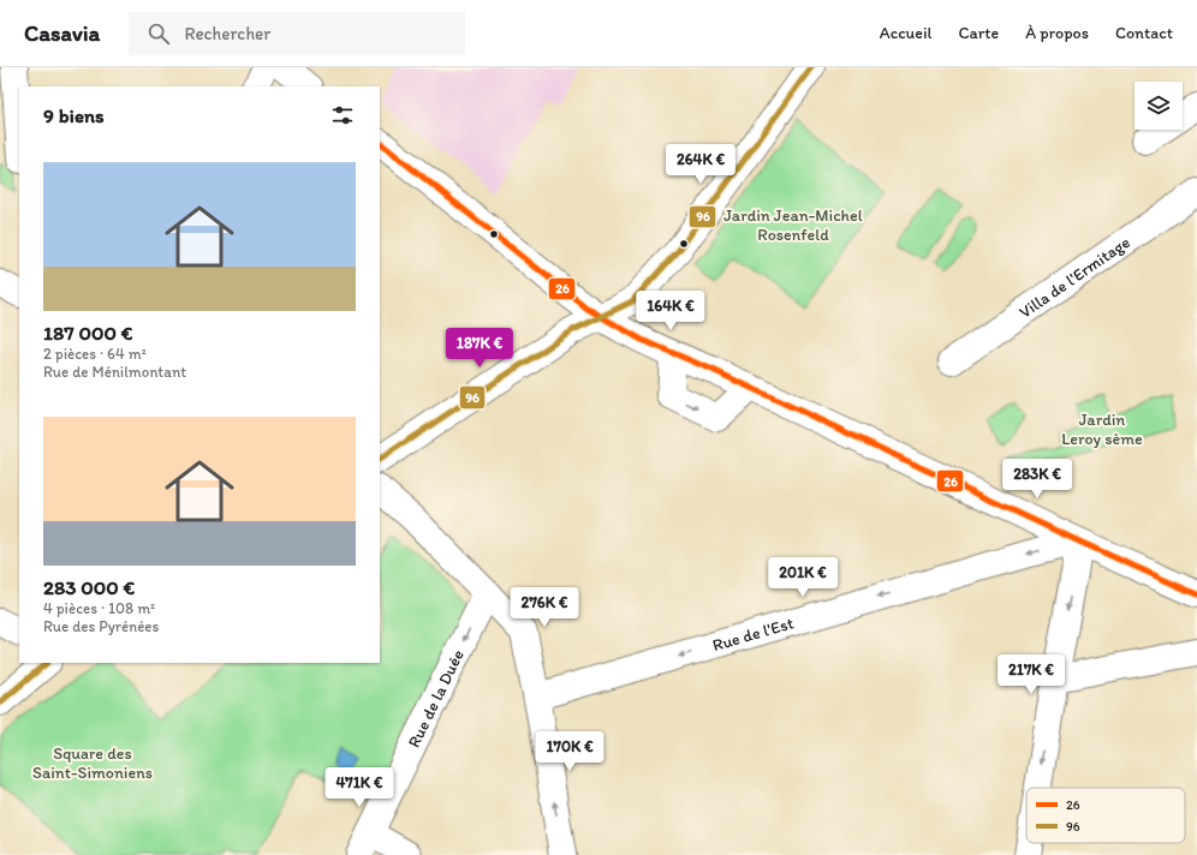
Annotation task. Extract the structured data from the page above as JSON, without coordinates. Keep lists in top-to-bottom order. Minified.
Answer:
{"streets":{"street":["Villa de l'Ermitage","Rue de l'Est","Rue de la Duée"]},"one_way":["Rue de l'Est","Rue de la Duée"],"parks":["Jardin Jean-Michel Rosenfeld","Jardin Leroy sème","Square des Saint-Simoniens"],"lines":["transit line 96","transit line 26"],"legend":["26","96"],"page":{"header":"Casavia","search":"Rechercher","nav":["Accueil","Carte","À propos","Contact"],"heading":"9 biens","price":["264K €","164K €","187K €","283K €","201K €","276K €","217K €","170K €","471K €"],"list":[{"name":"187 000 €","note":"2 pièces · 64 m² · Rue de Ménilmontant"},{"name":"283 000 €","note":"4 pièces · 108 m² · Rue des Pyrénées"}]}}
